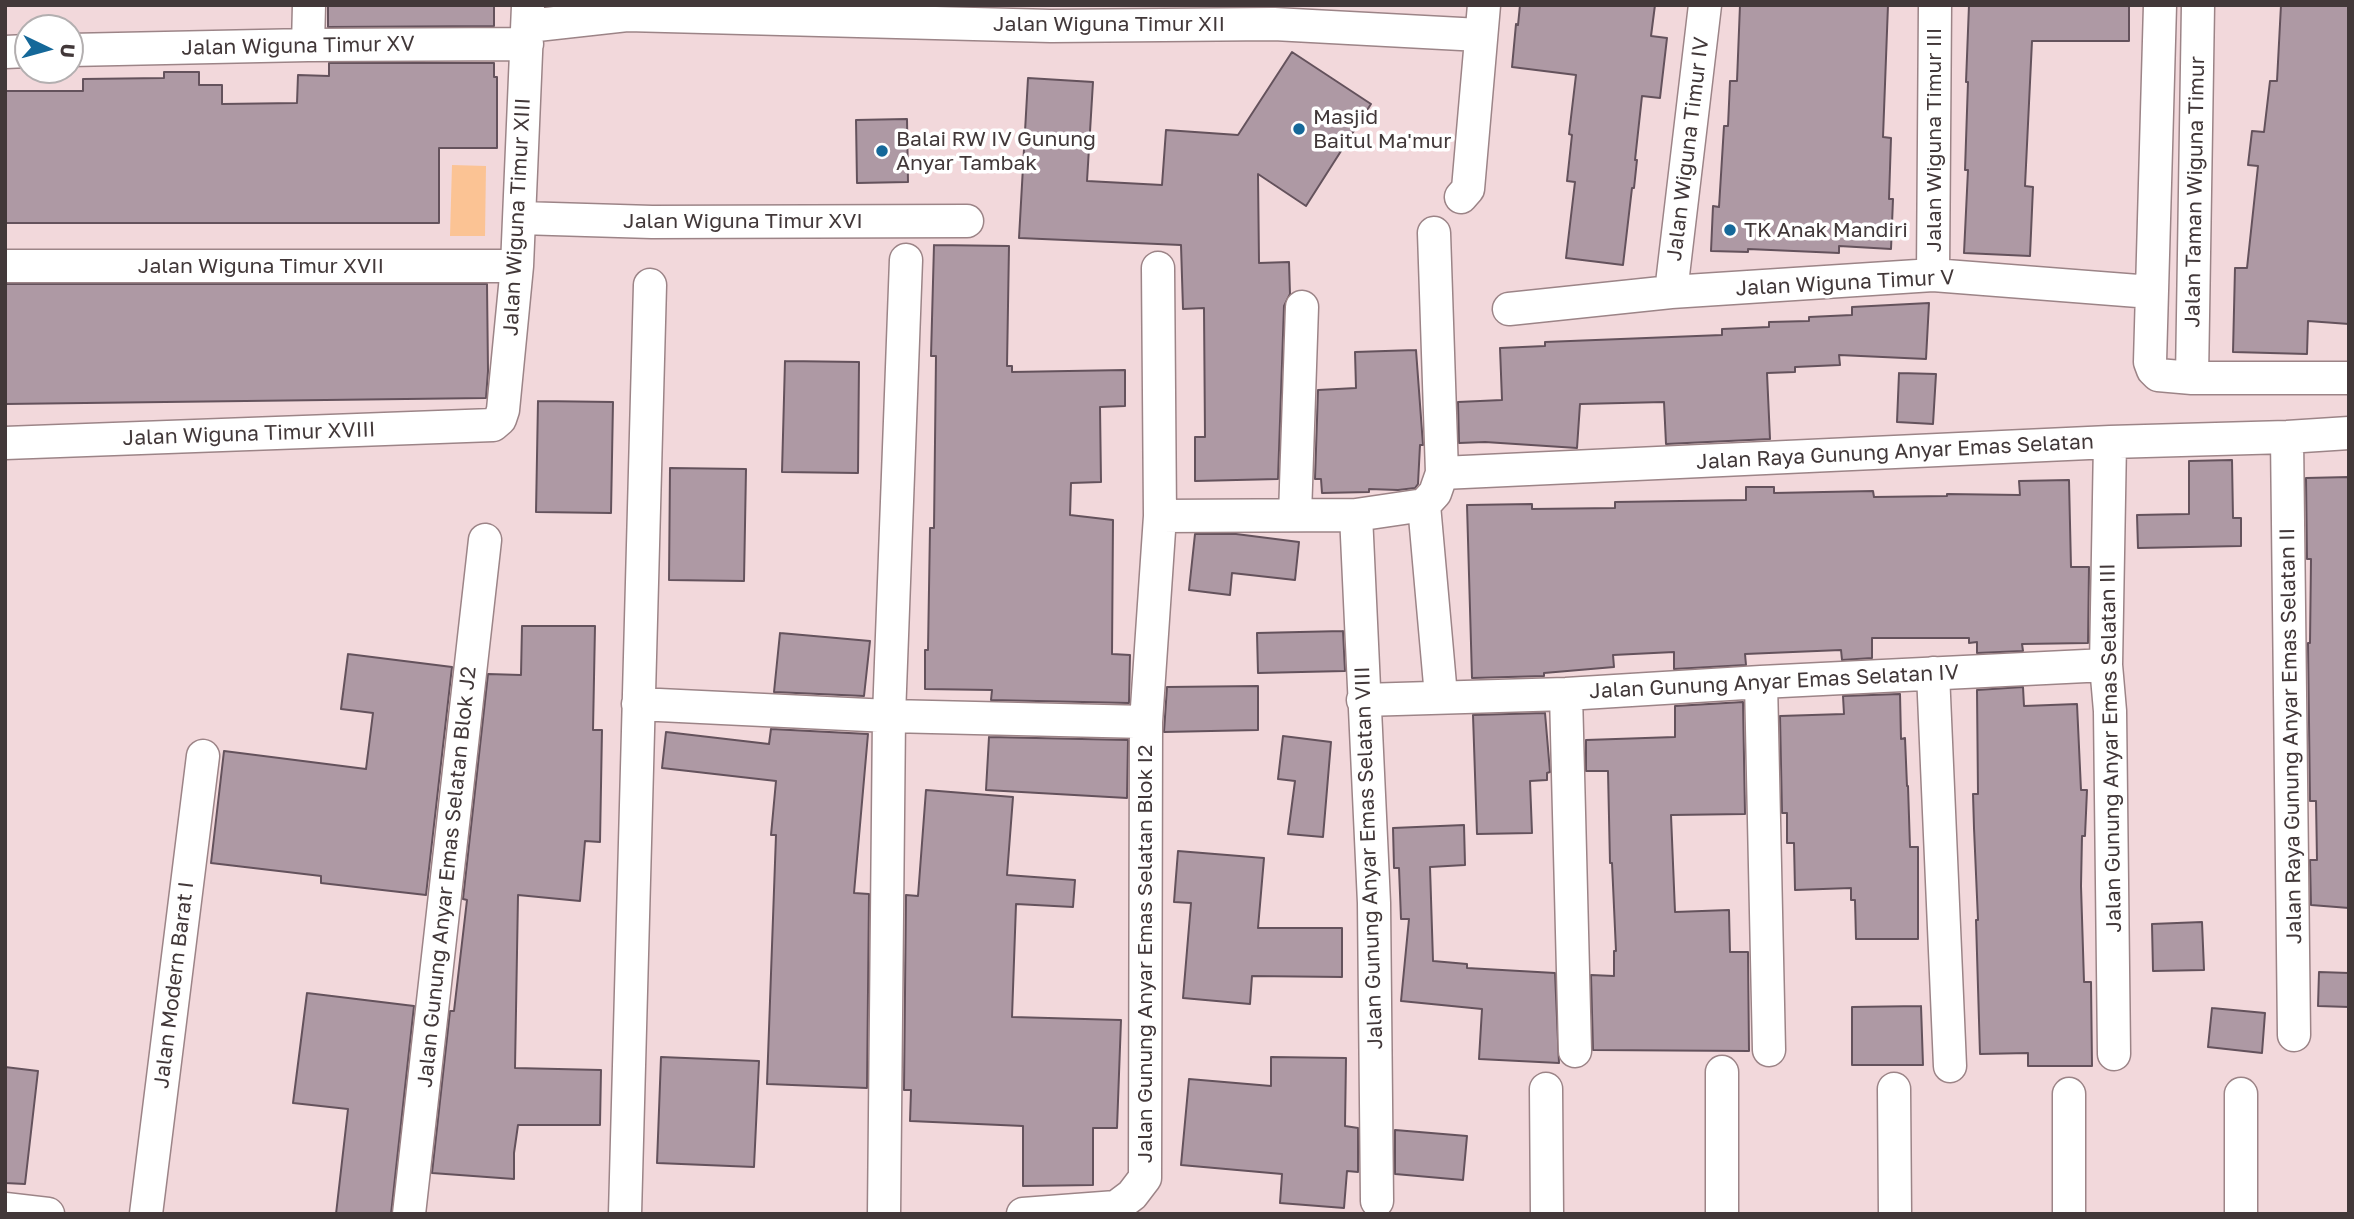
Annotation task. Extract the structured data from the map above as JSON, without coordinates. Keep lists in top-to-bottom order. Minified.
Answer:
{"streets":{"street":["Jalan Wiguna Timur XII","Jalan Wiguna Timur XV","Jalan Wiguna Timur III","Jalan Wiguna Timur IV","Jalan Taman Wiguna Timur","Jalan Wiguna Timur XIII","Jalan Wiguna Timur XVI","Jalan Wiguna Timur XVII","Jalan Wiguna Timur V","Jalan Wiguna Timur XVIII","Jalan Raya Gunung Anyar Emas Selatan","Jalan Gunung Anyar Emas Selatan IV","Jalan Raya Gunung Anyar Emas Selatan II","Jalan Gunung Anyar Emas Selatan III","Jalan Gunung Anyar Emas Selatan VIII","Jalan Gunung Anyar Emas Selatan Blok J2","Jalan Gunung Anyar Emas Selatan Blok I2","Jalan Modern Barat I"]},"crossings":[["Jalan Wiguna Timur XII","Jalan Wiguna Timur XV"],["Jalan Wiguna Timur XII","Jalan Wiguna Timur XIII"],["Jalan Wiguna Timur XV","Jalan Wiguna Timur XIII"],["Jalan Wiguna Timur III","Jalan Wiguna Timur V"],["Jalan Wiguna Timur IV","Jalan Wiguna Timur V"],["Jalan Taman Wiguna Timur","Jalan Wiguna Timur V"],["Jalan Wiguna Timur XIII","Jalan Wiguna Timur XVI"],["Jalan Wiguna Timur XIII","Jalan Wiguna Timur XVII"],["Jalan Wiguna Timur XIII","Jalan Wiguna Timur XVIII"],["Jalan Raya Gunung Anyar Emas Selatan","Jalan Raya Gunung Anyar Emas Selatan II"],["Jalan Raya Gunung Anyar Emas Selatan","Jalan Gunung Anyar Emas Selatan III"],["Jalan Gunung Anyar Emas Selatan IV","Jalan Gunung Anyar Emas Selatan III"],["Jalan Gunung Anyar Emas Selatan IV","Jalan Gunung Anyar Emas Selatan VIII"]],"places":["Masjid Baitul Ma'mur","Balai RW IV Gunung Anyar Tambak","TK Anak Mandiri"],"north":"right"}
